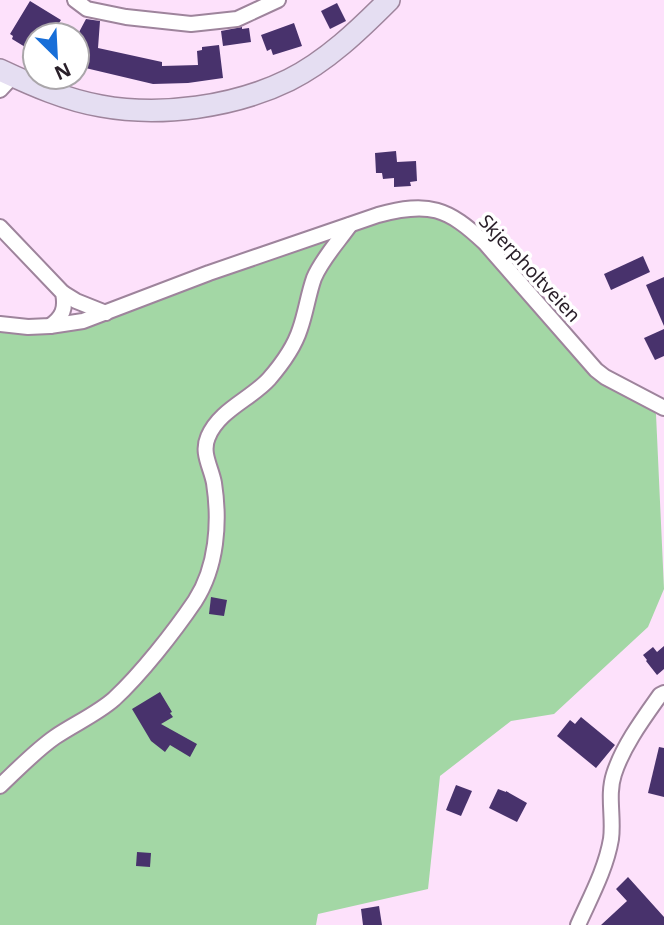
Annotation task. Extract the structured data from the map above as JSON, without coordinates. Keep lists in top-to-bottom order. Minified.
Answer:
{"streets":{"street":["Skjerpholtveien"]},"north":"bottom right"}
